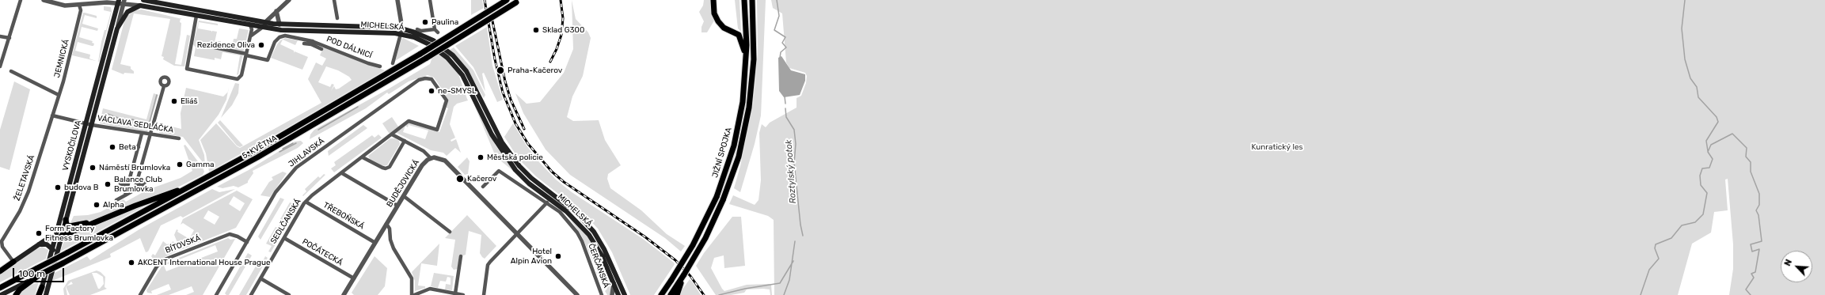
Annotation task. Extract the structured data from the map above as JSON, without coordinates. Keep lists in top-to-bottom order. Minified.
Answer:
{"streets":{"highway":["5. KVĚTNA","JIŽNÍ SPOJKA"],"main road":["MICHELSKÁ","VYSKOČILOVA"],"street":["POD DÁLNICÍ","JEMNICKÁ","VÁCLAVA SEDLÁČKA","JIHLAVSKÁ","ŽELETAVSKÁ","BUDĚJOVICKÁ","TŘEBOŇSKÁ","SEDLČANSKÁ","BÍTOVSKÁ","POČÁTECKÁ","ČERČANSKÁ"]},"crossings":[["MICHELSKÁ","JEMNICKÁ"],["MICHELSKÁ","VYSKOČILOVA"],["JEMNICKÁ","VÁCLAVA SEDLÁČKA"],["JEMNICKÁ","ŽELETAVSKÁ"],["VÁCLAVA SEDLÁČKA","VYSKOČILOVA"],["VÁCLAVA SEDLÁČKA","ŽELETAVSKÁ"],["JIHLAVSKÁ","SEDLČANSKÁ"],["JIHLAVSKÁ","BÍTOVSKÁ"],["BUDĚJOVICKÁ","TŘEBOŇSKÁ"],["BUDĚJOVICKÁ","POČÁTECKÁ"],["TŘEBOŇSKÁ","SEDLČANSKÁ"],["SEDLČANSKÁ","POČÁTECKÁ"]],"water":["Roztylský potok"],"parks":["Kunratický les"],"places":["Paulina","Sklad G300","Rezidence Oliva","Praha-Kačerov","ne-SMYSL","Eliáš","Beta","Městská policie","Gamma","Náměstí Brumlovka","Kačerov","Balance Club Brumlovka","budova B","Alpha","Form Factory Fitness Brumlovka","Hotel Alpin Avion","AKCENT International House Prague"],"scale_bar":"100 m","north":"top left"}
